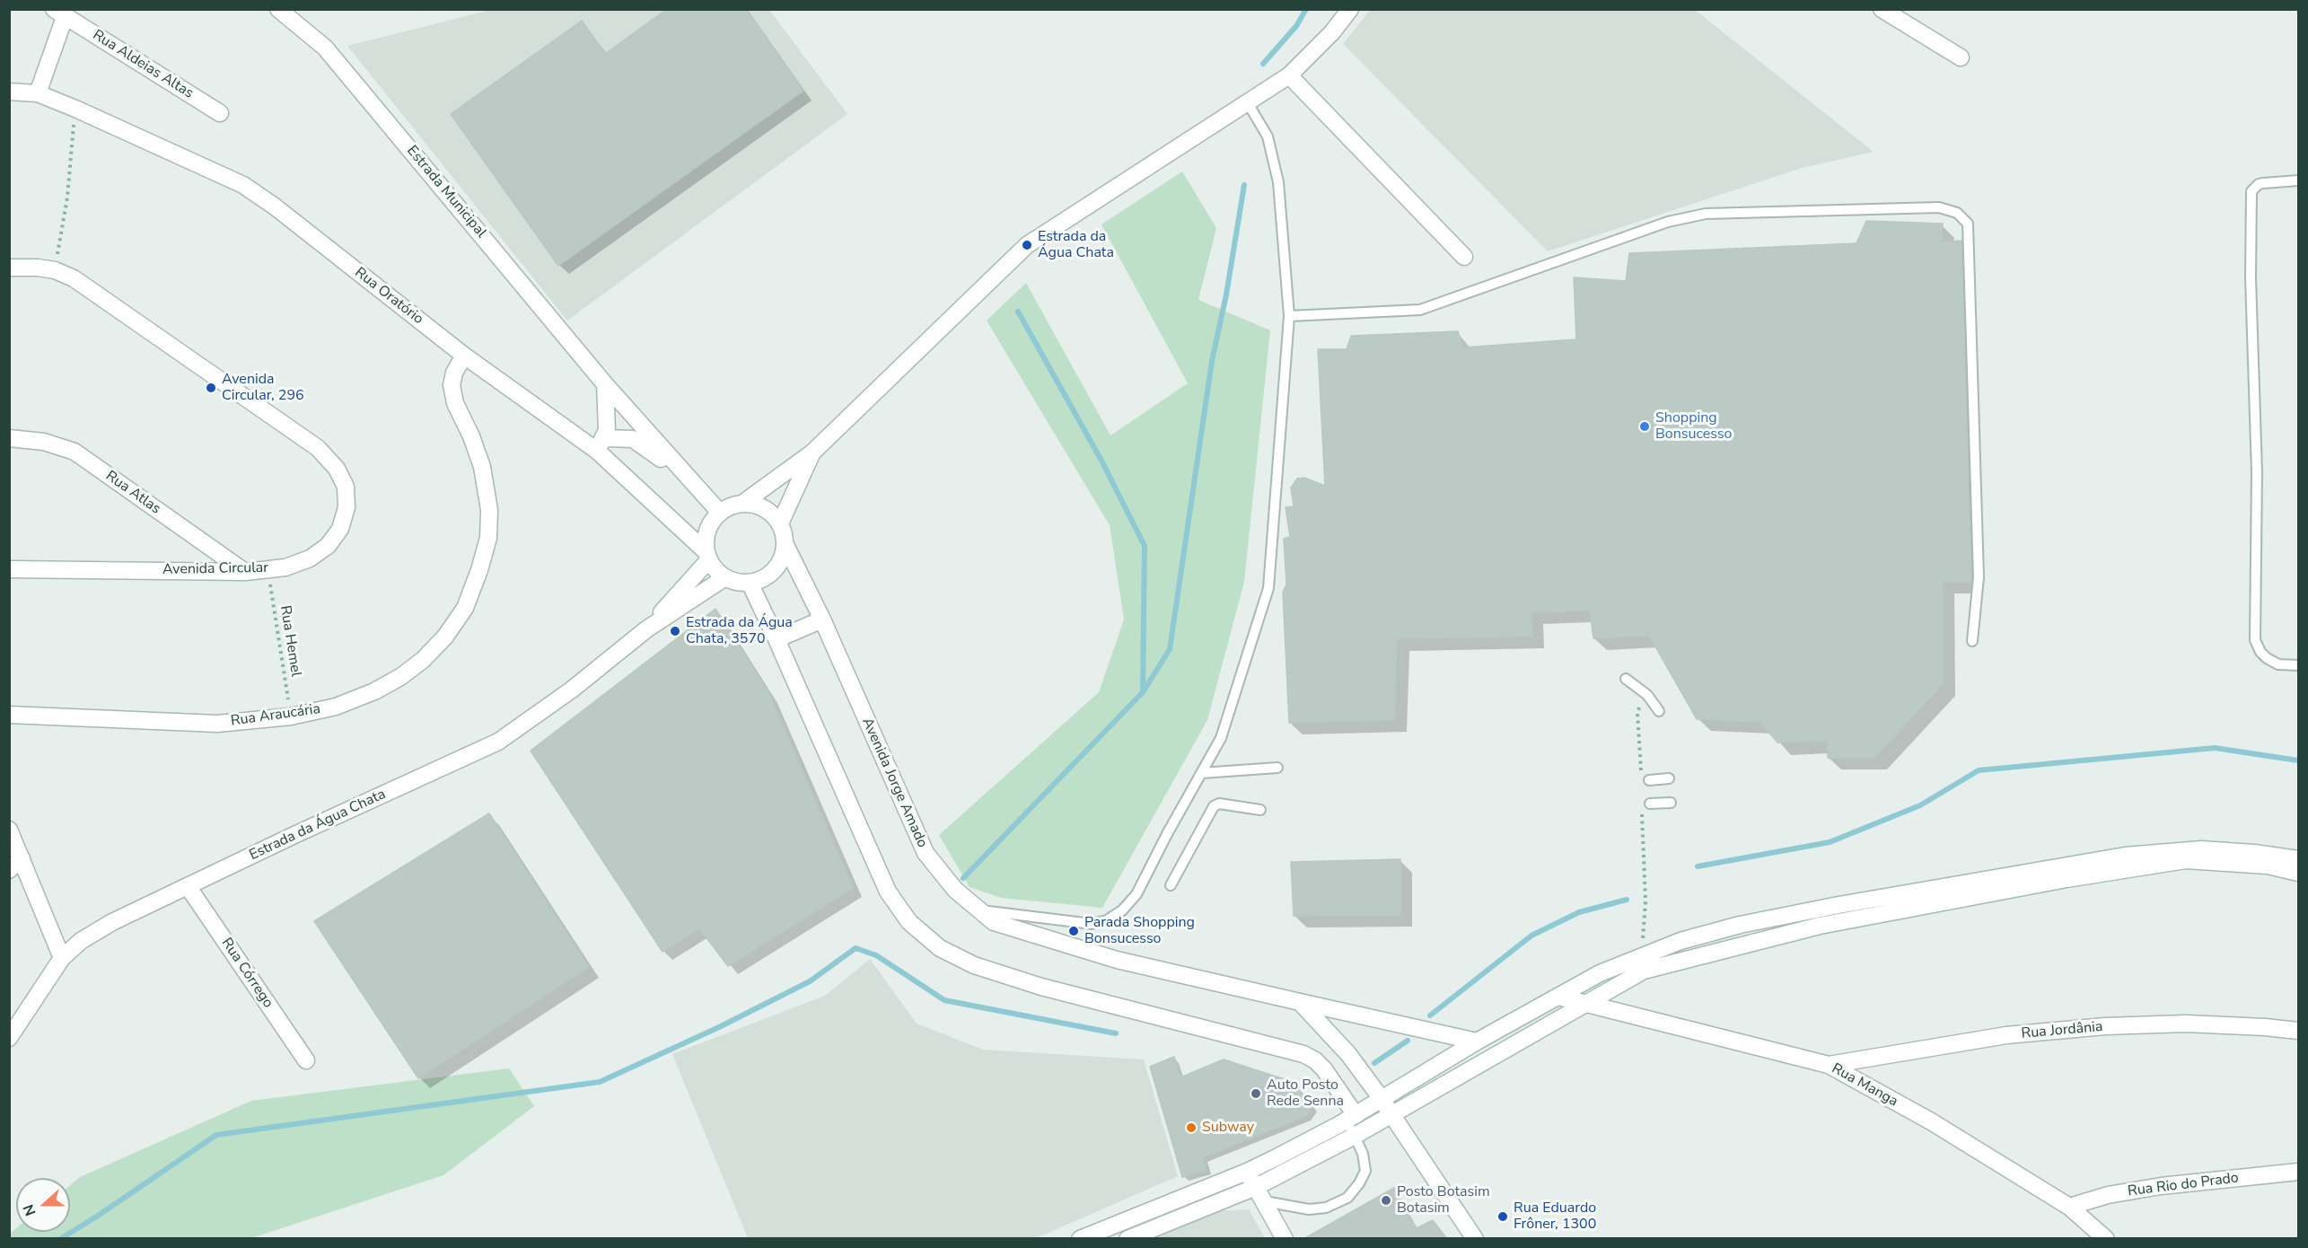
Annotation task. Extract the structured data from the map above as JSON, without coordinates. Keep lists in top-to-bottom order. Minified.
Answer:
{"streets":{"street":["Rua Aldeias Altas","Estrada Municipal","Rua Oratório","Rua Atlas","Avenida Circular","Rua Araucária","Avenida Jorge Amado","Estrada da Água Chata","Rua Córrego","Rua Jordânia","Rua Manga","Rua Rio do Prado"],"path":["Rua Hemel"]},"crossings":[["Rua Aldeias Altas","Rua Oratório"],["Estrada Municipal","Rua Oratório"],["Estrada Municipal","Avenida Jorge Amado"],["Estrada Municipal","Estrada da Água Chata"],["Rua Oratório","Rua Araucária"],["Rua Oratório","Avenida Jorge Amado"],["Rua Oratório","Estrada da Água Chata"],["Rua Atlas","Avenida Circular"],["Avenida Circular","Rua Hemel"],["Rua Hemel","Rua Araucária"],["Avenida Jorge Amado","Estrada da Água Chata"],["Estrada da Água Chata","Rua Córrego"],["Rua Jordânia","Rua Manga"],["Rua Manga","Rua Rio do Prado"]],"places":["Estrada da Água Chata","Avenida Circular, 296","Shopping Bonsucesso","Estrada da Água Chata, 3570","Parada Shopping Bonsucesso","Auto Posto Rede Senna","Subway","Posto Botasim Botasim","Rua Eduardo Frôner, 1300"],"north":"left"}
